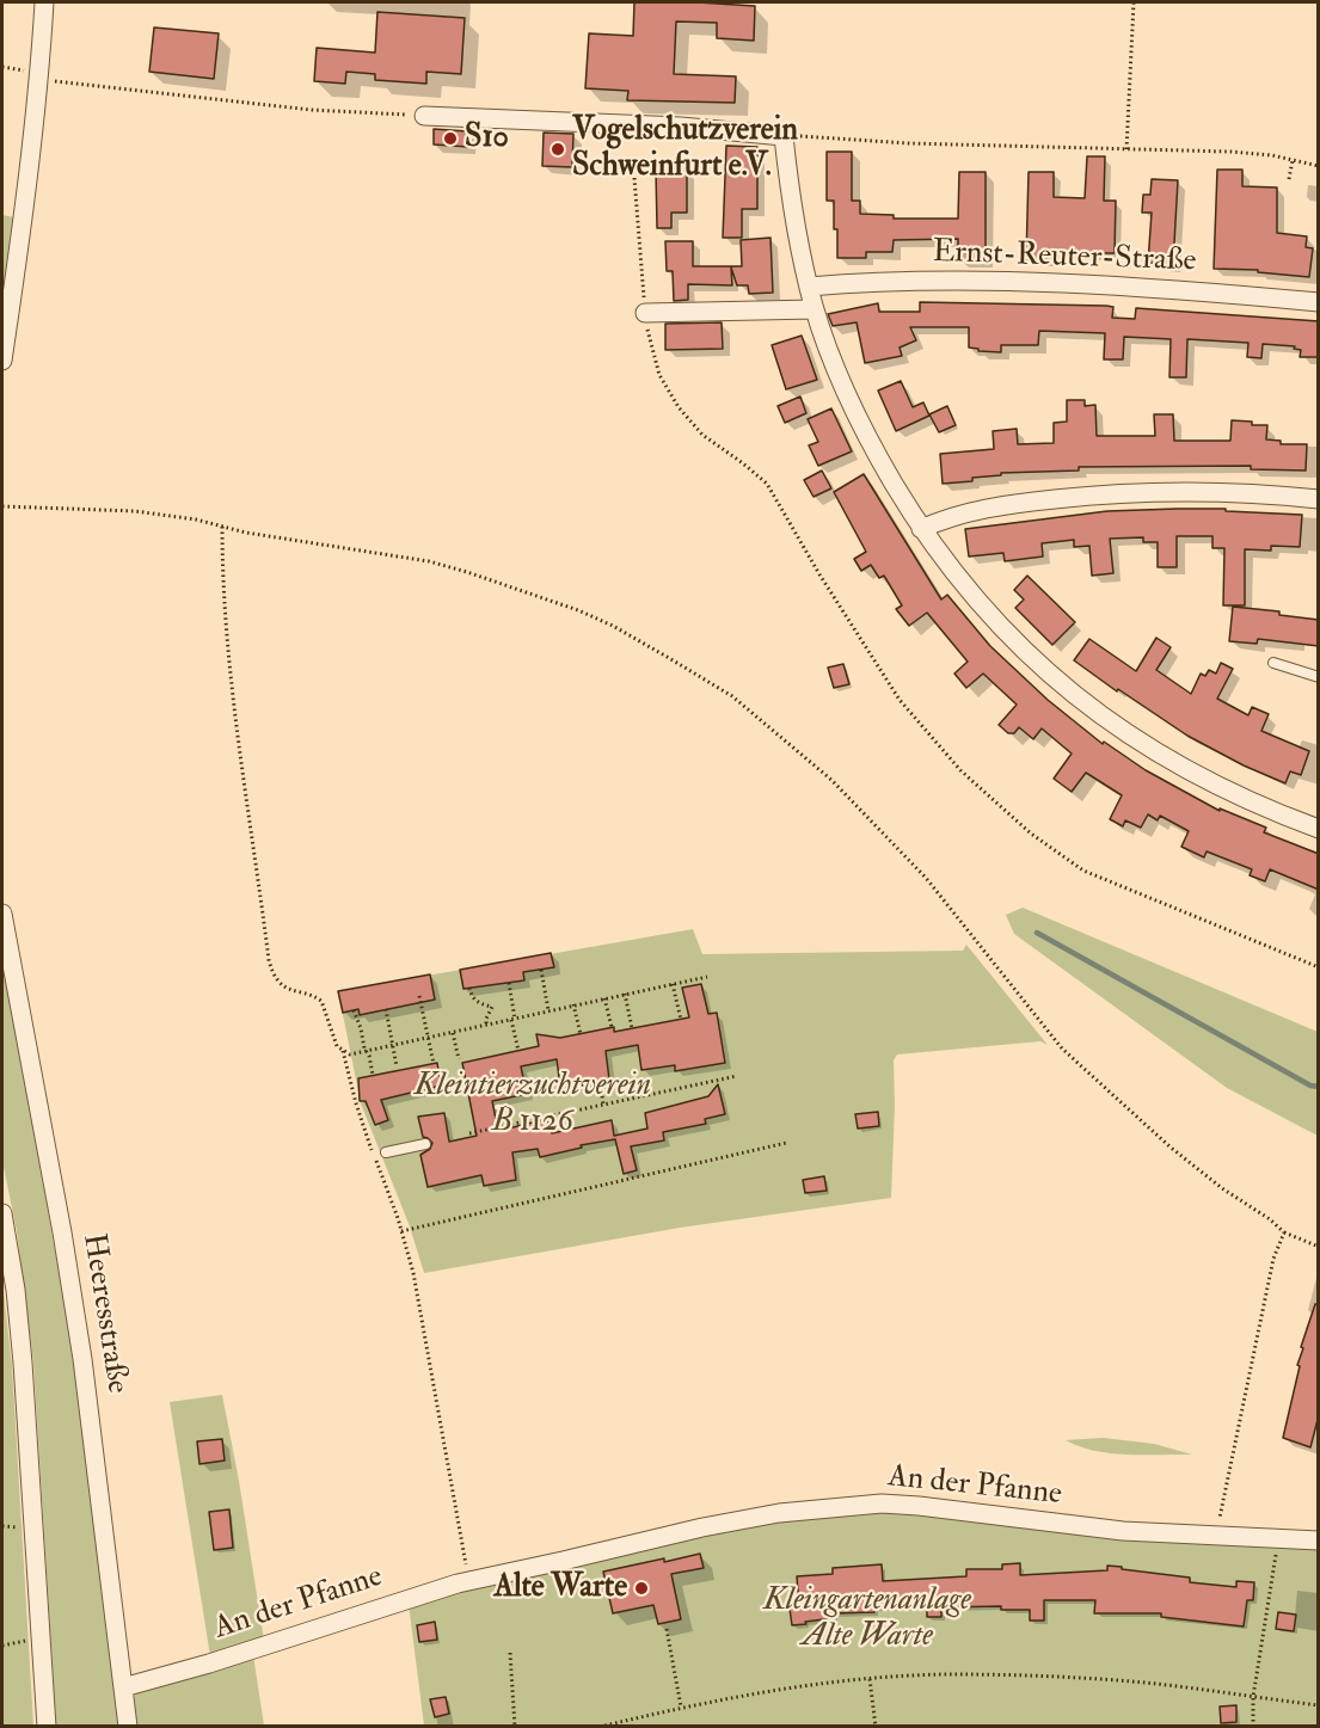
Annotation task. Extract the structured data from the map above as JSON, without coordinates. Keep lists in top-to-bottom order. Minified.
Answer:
{"streets":{"street":["Ernst-Reuter-Straße","Heeresstraße","An der Pfanne"]},"crossings":[["Heeresstraße","An der Pfanne"]],"parks":["Kleintierzuchtverein B 1126","Kleingartenanlage Alte Warte"],"places":["S10","Vogelschutzverein Schweinfurt e.V.","Alte Warte"]}
